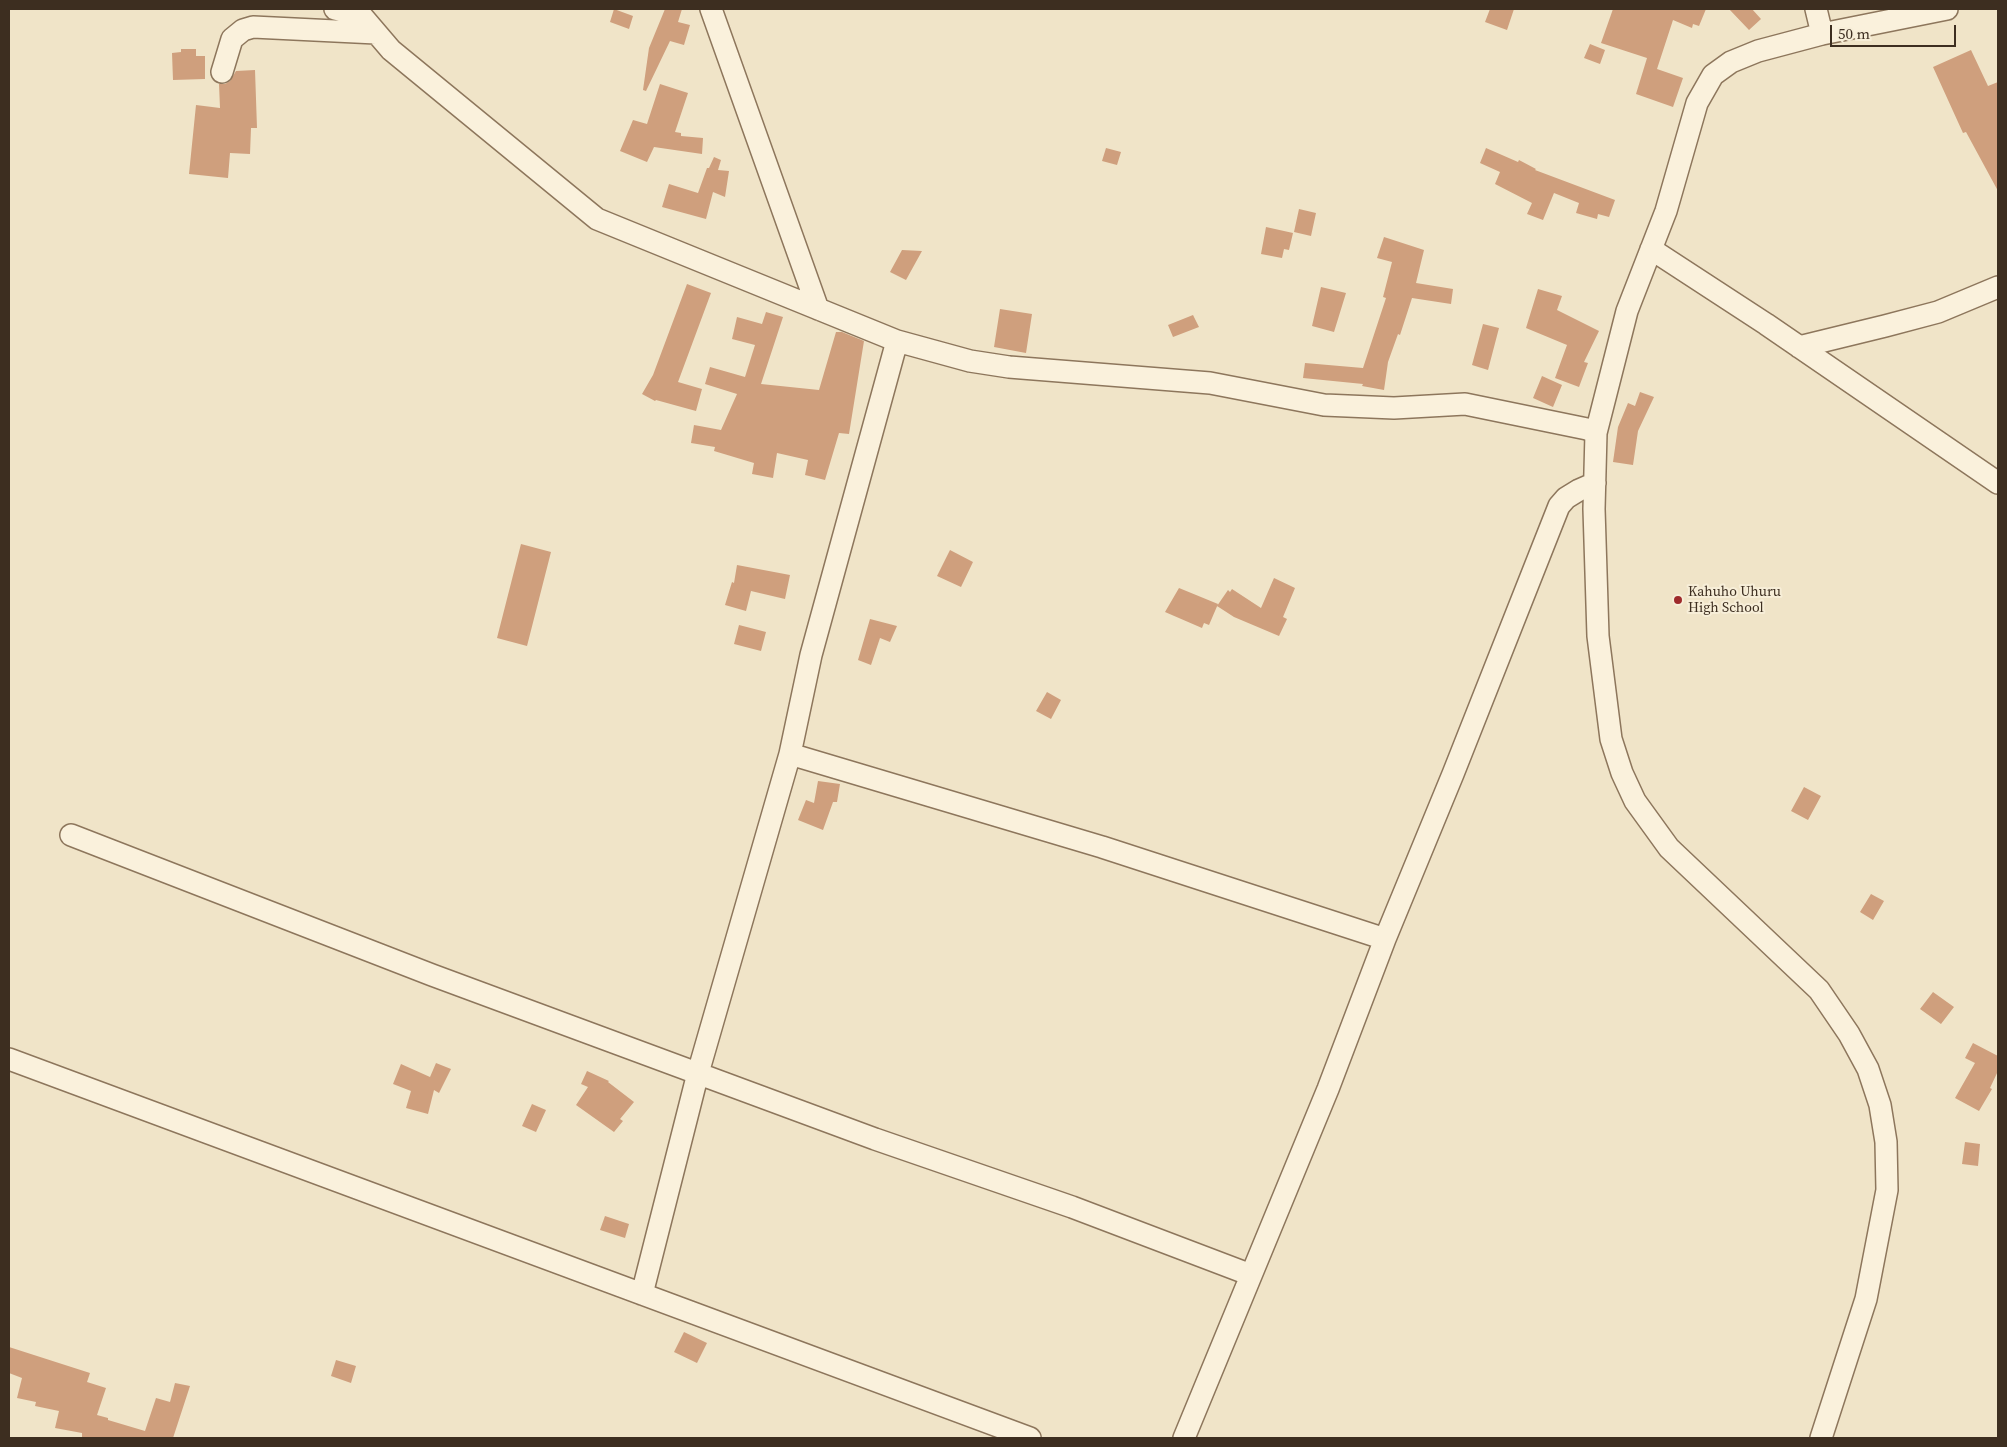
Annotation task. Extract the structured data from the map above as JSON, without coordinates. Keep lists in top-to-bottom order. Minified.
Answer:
{"places":["Kahuho Uhuru High School"],"scale_bar":"50 m"}
